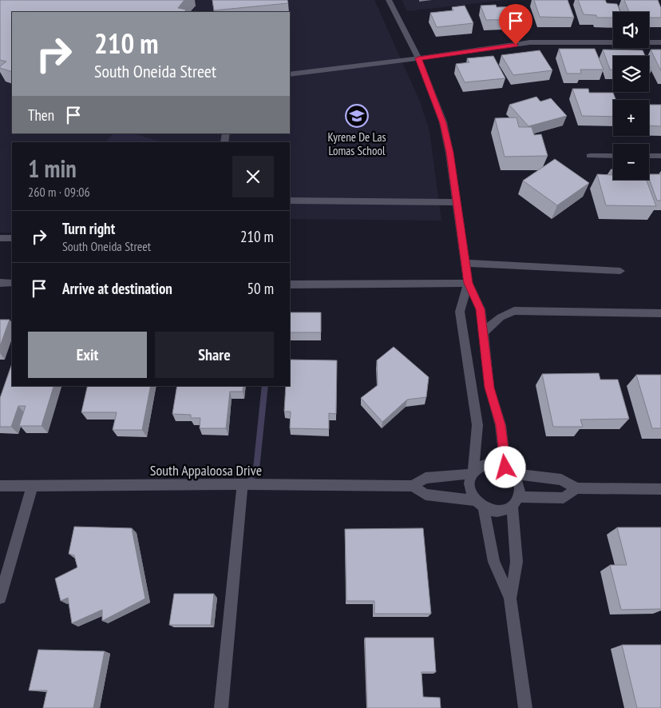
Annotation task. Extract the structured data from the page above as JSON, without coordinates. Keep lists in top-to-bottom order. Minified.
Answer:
{"streets":{"street":["South Appaloosa Drive"]},"places":{"school or university":["Kyrene De Las Lomas School"]},"page":{"map_buttons":["+","−"],"turn":["210 m","South Oneida Street"],"then":"Then","heading":["1 min","260 m · 09:06"],"list":[{"name":"Turn right","note":"South Oneida Street","value":"210 m"},{"name":"Arrive at destination","value":"50 m"}],"buttons":["Exit","Share"]}}
